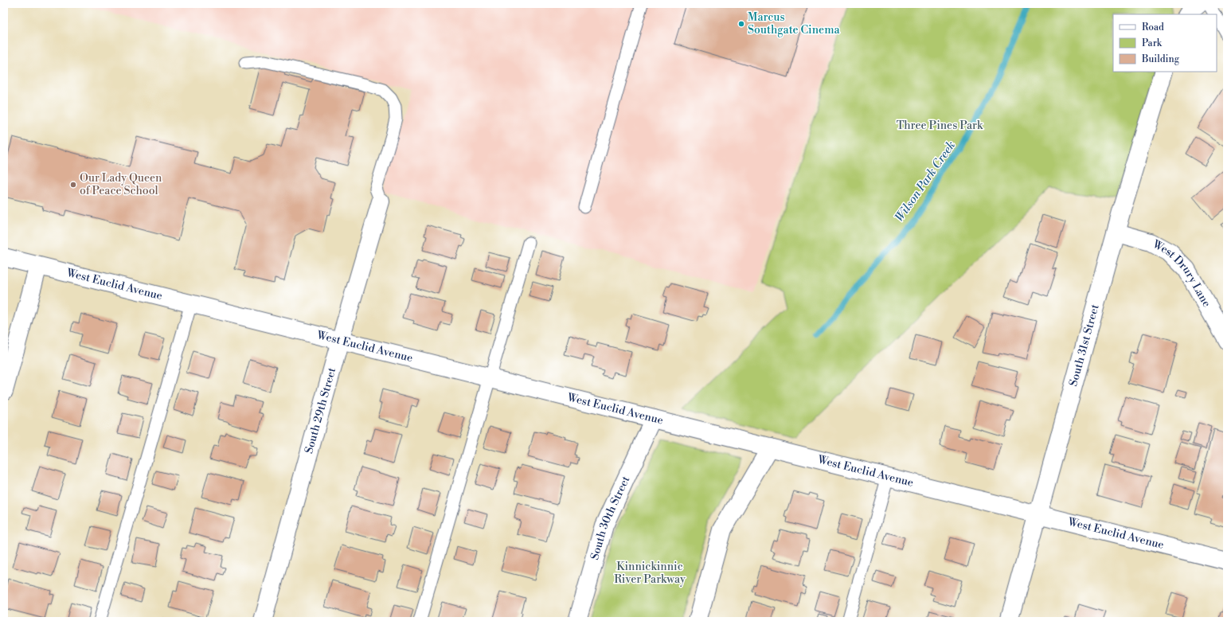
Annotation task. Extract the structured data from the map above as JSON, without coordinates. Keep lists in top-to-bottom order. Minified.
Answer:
{"streets":{"street":["West Drury Lane","West Euclid Avenue","South 31st Street","South 29th Street","South 30th Street"]},"crossings":[["West Drury Lane","South 31st Street"],["West Euclid Avenue","South 31st Street"],["West Euclid Avenue","South 29th Street"],["West Euclid Avenue","South 30th Street"]],"water":["Wilson Park Creek"],"parks":["Three Pines Park","Kinnickinnic River Parkway"],"places":["Marcus Southgate Cinema","Our Lady Queen of Peace School"],"legend":["Road","Park","Building"]}
